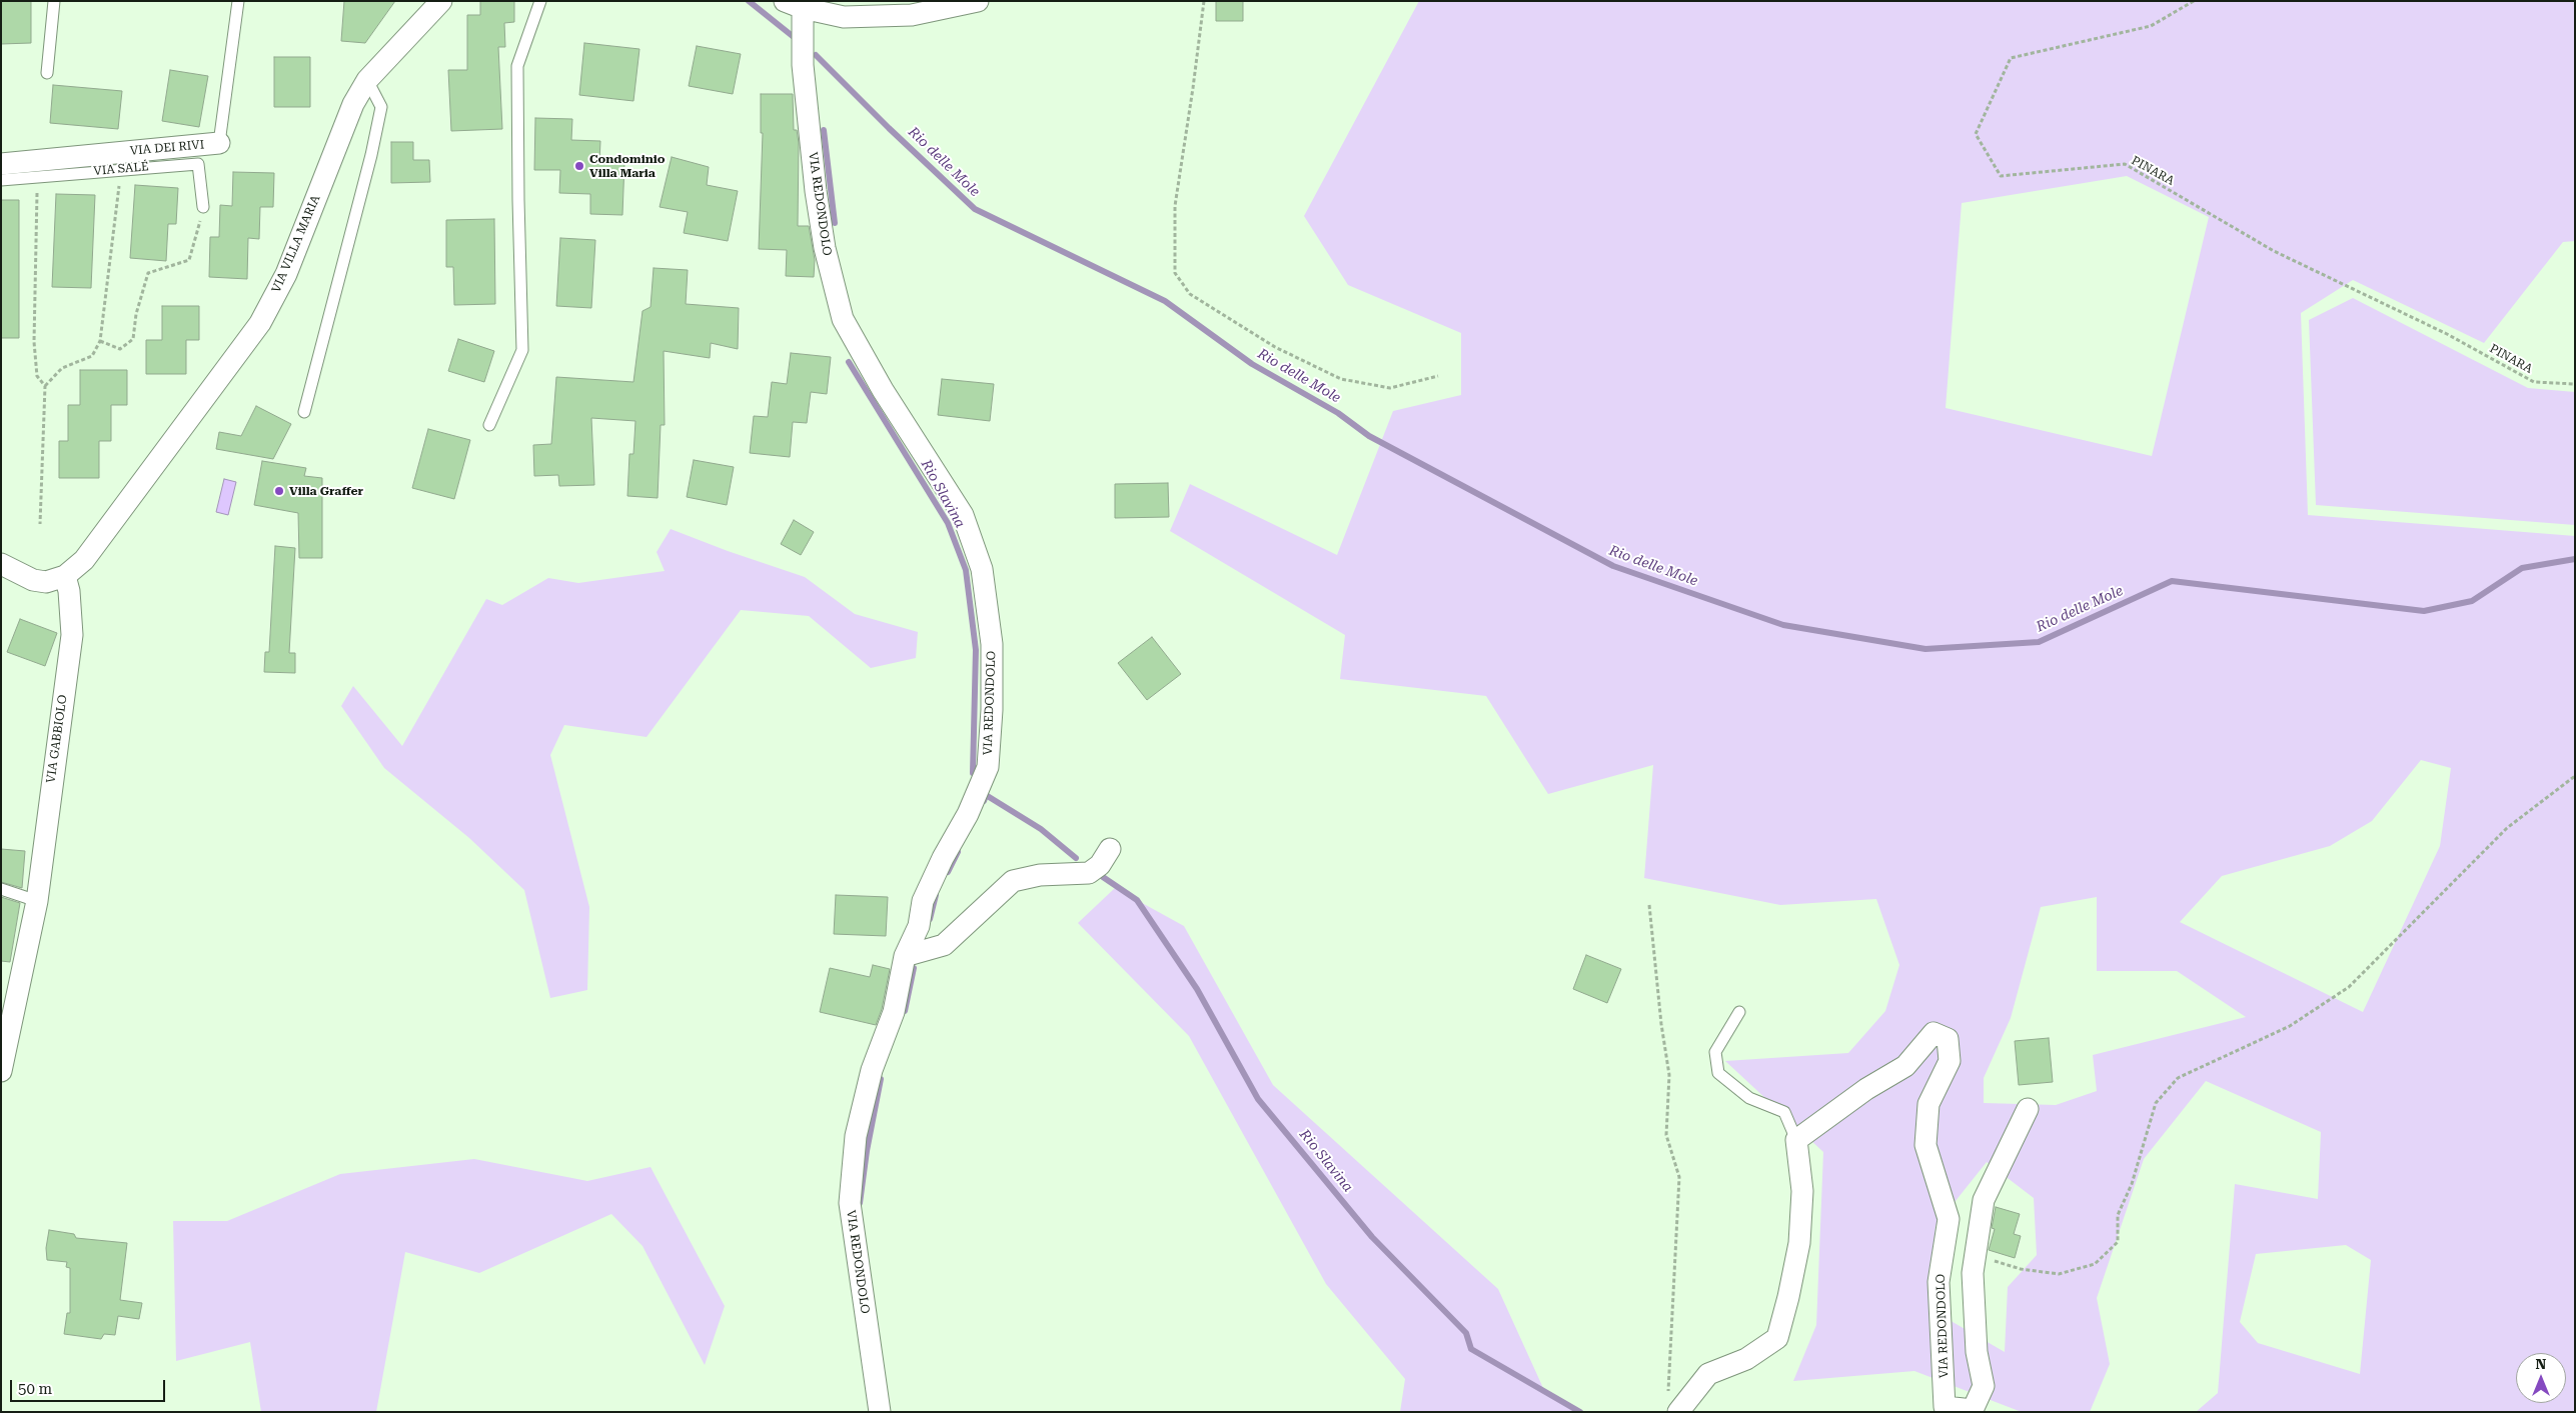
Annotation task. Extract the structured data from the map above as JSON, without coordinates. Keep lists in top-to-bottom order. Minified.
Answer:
{"streets":{"street":["VIA DEI RIVI","VIA REDONDOLO","VIA VILLA MARIA","VIA GABBIOLO"],"lane":["VIA SALÉ"],"path":["PINARA"]},"crossings":[["VIA VILLA MARIA","VIA GABBIOLO"]],"water":["Rio delle Mole","Rio Slavina"],"places":["Condominio Villa Maria","Villa Graffer"],"scale_bar":"50 m","north":"top"}
